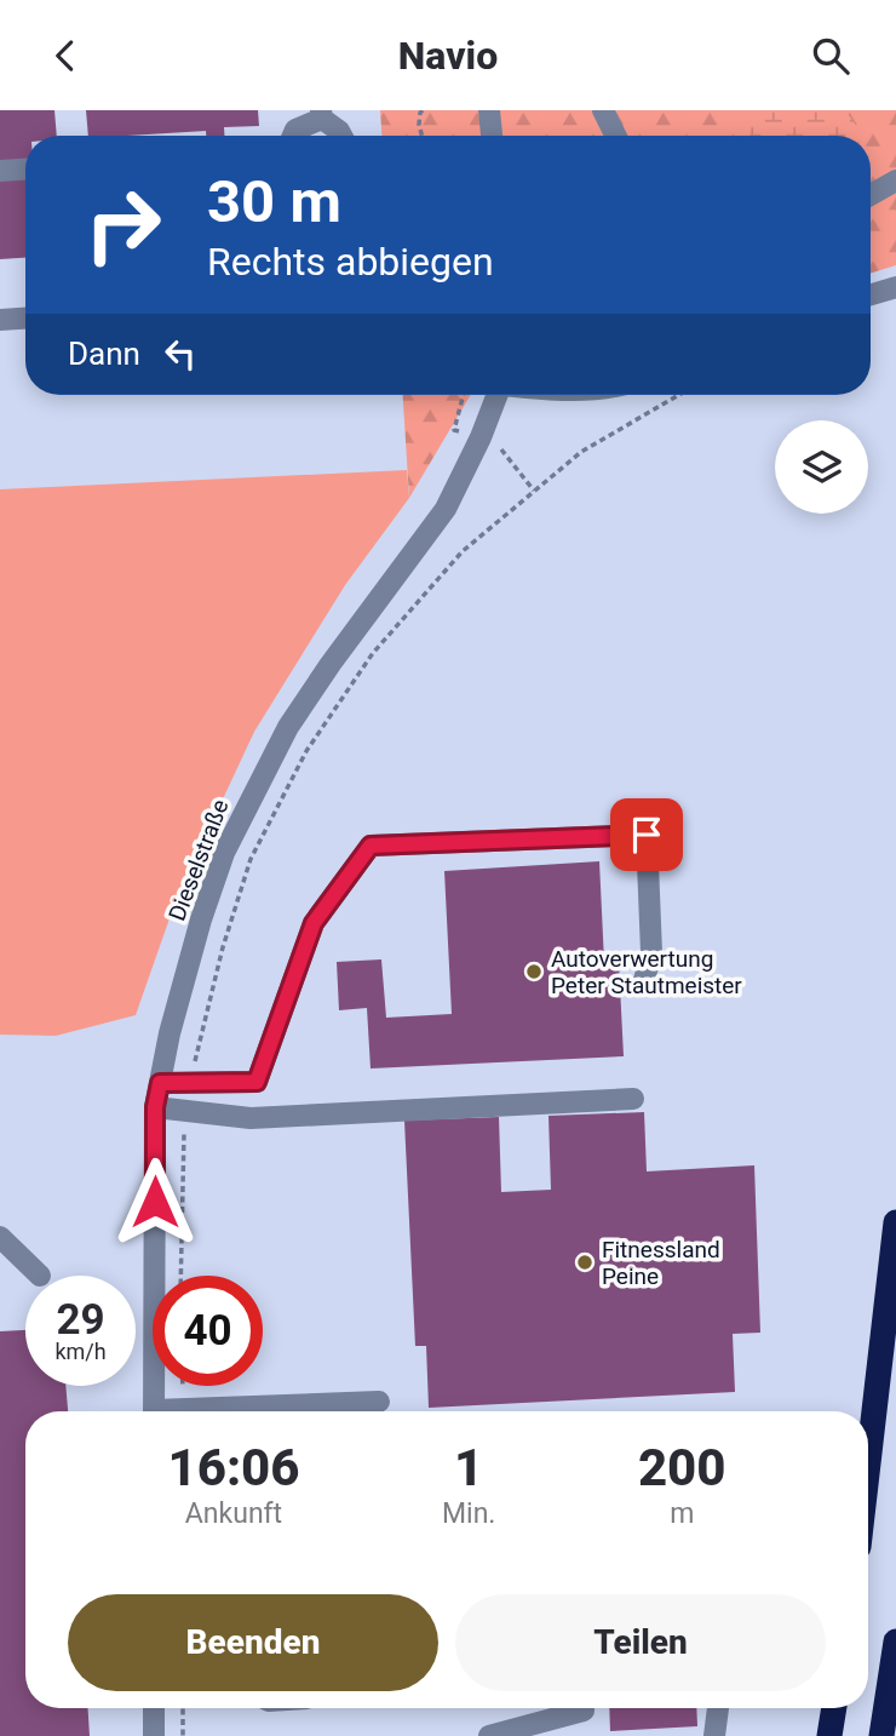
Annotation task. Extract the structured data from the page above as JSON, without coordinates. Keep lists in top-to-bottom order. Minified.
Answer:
{"streets":{"street":["Dieselstraße"]},"places":["Autoverwertung Peter Stautmeister","Fitnessland Peine"],"page":{"header":"Navio","turn":["30 m","Rechts abbiegen"],"then":"Dann","speed":"29 km/h","limit":"40","eta":["16:06","Ankunft","1","Min.","200","m"],"buttons":["Beenden","Teilen"]}}
